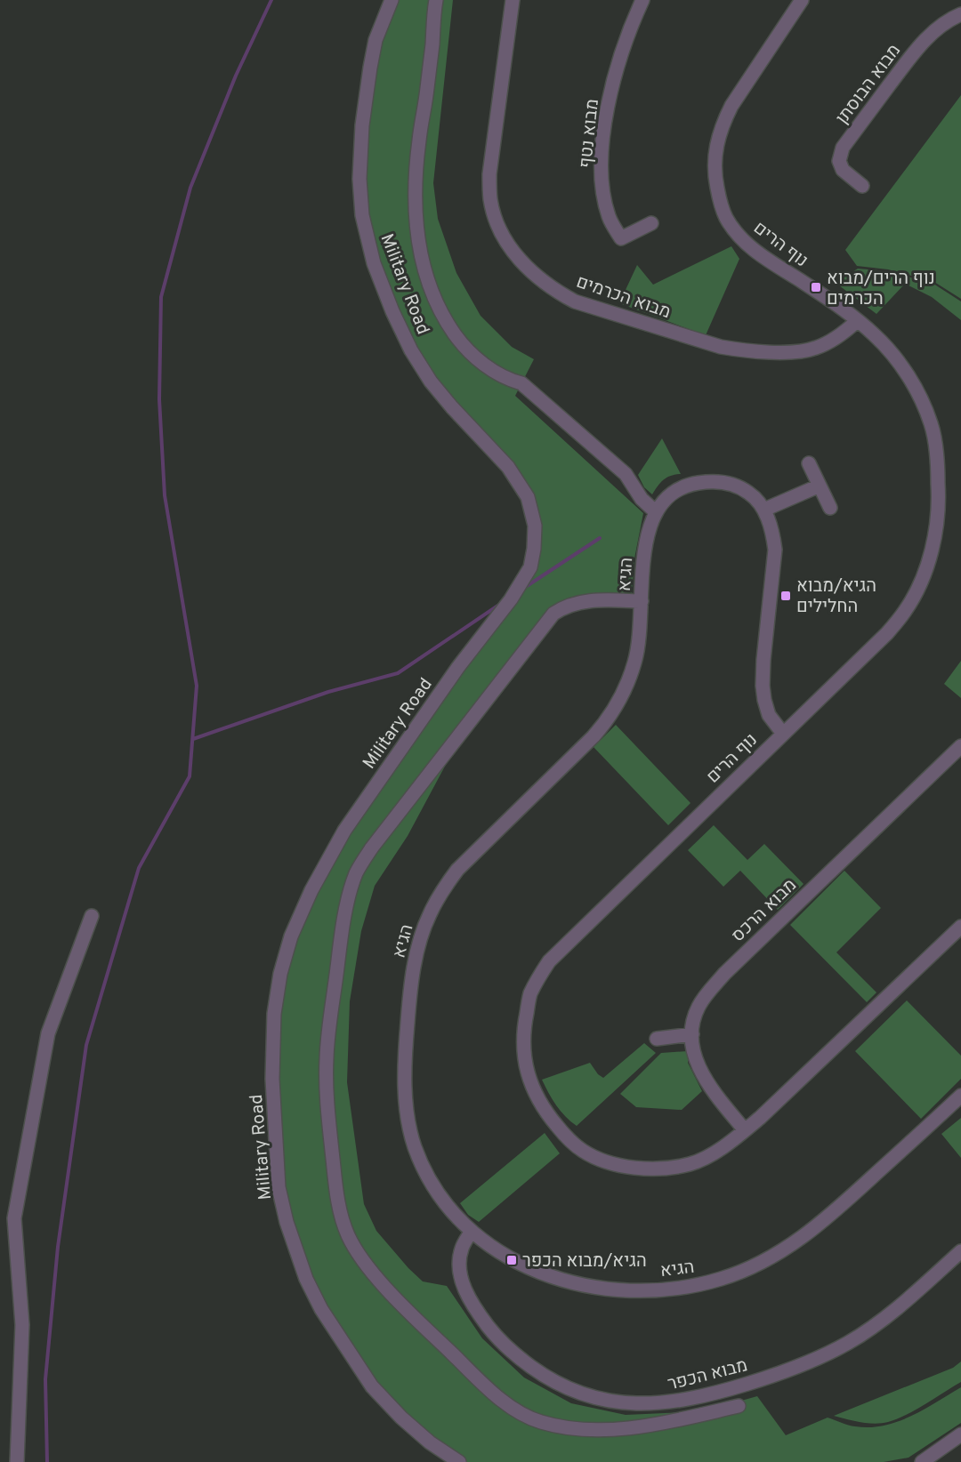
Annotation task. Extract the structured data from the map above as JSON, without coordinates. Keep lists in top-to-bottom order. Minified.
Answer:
{"streets":{"street":["מבוא הבוסתן","מבוא נטף","נוף הרים","Military Road","מבוא הכרמים","הגיא","מבוא הרכס","מבוא הכפר"]},"crossings":[["נוף הרים","מבוא הכרמים"],["נוף הרים","הגיא"],["נוף הרים","מבוא הרכס"],["הגיא","מבוא הכפר"]],"places":{"transit":["נוף הרים/מבוא הכרמים","הגיא/מבוא החלילים","הגיא/מבוא הכפר"]}}
